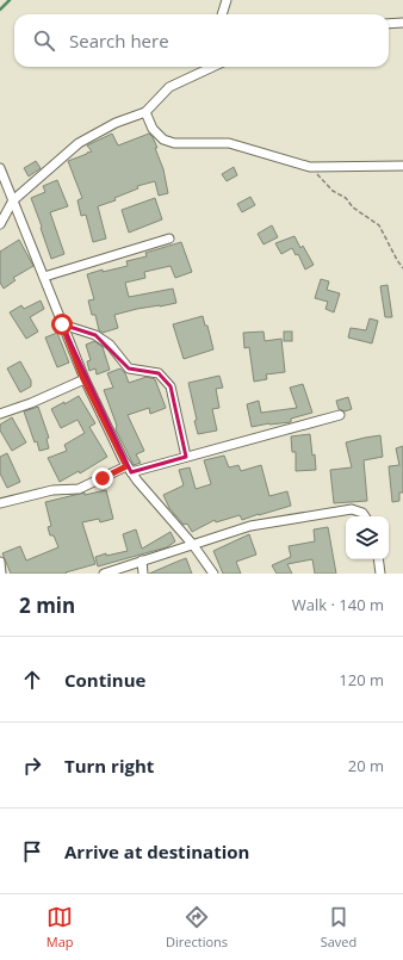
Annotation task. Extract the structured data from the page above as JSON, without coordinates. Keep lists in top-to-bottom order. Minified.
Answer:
{"page":{"search":"Search here","heading":["2 min","Walk · 140 m"],"list":[["Continue","120 m"],["Turn right","20 m"],"Arrive at destination"],"nav":["Map","Directions","Saved"]}}
